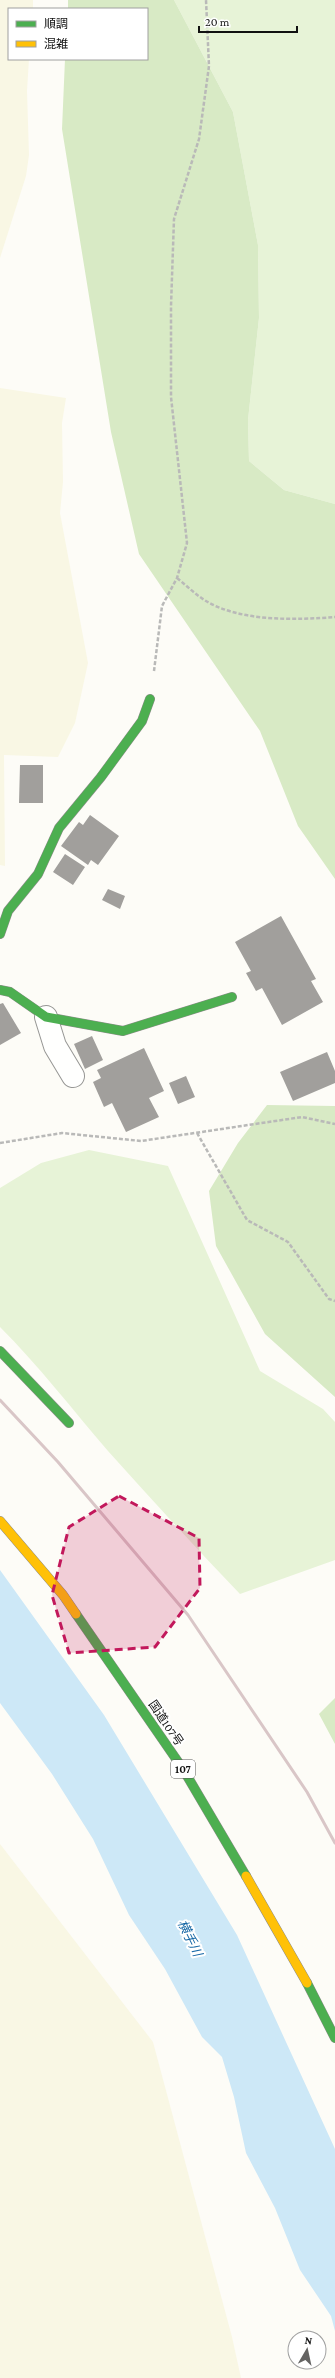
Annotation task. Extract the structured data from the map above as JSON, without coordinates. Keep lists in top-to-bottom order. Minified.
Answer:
{"streets":{"main road":["国道107号","107"]},"water":["横手川"],"legend":["順調","混雑"],"scale_bar":"20 m","north":"top"}
